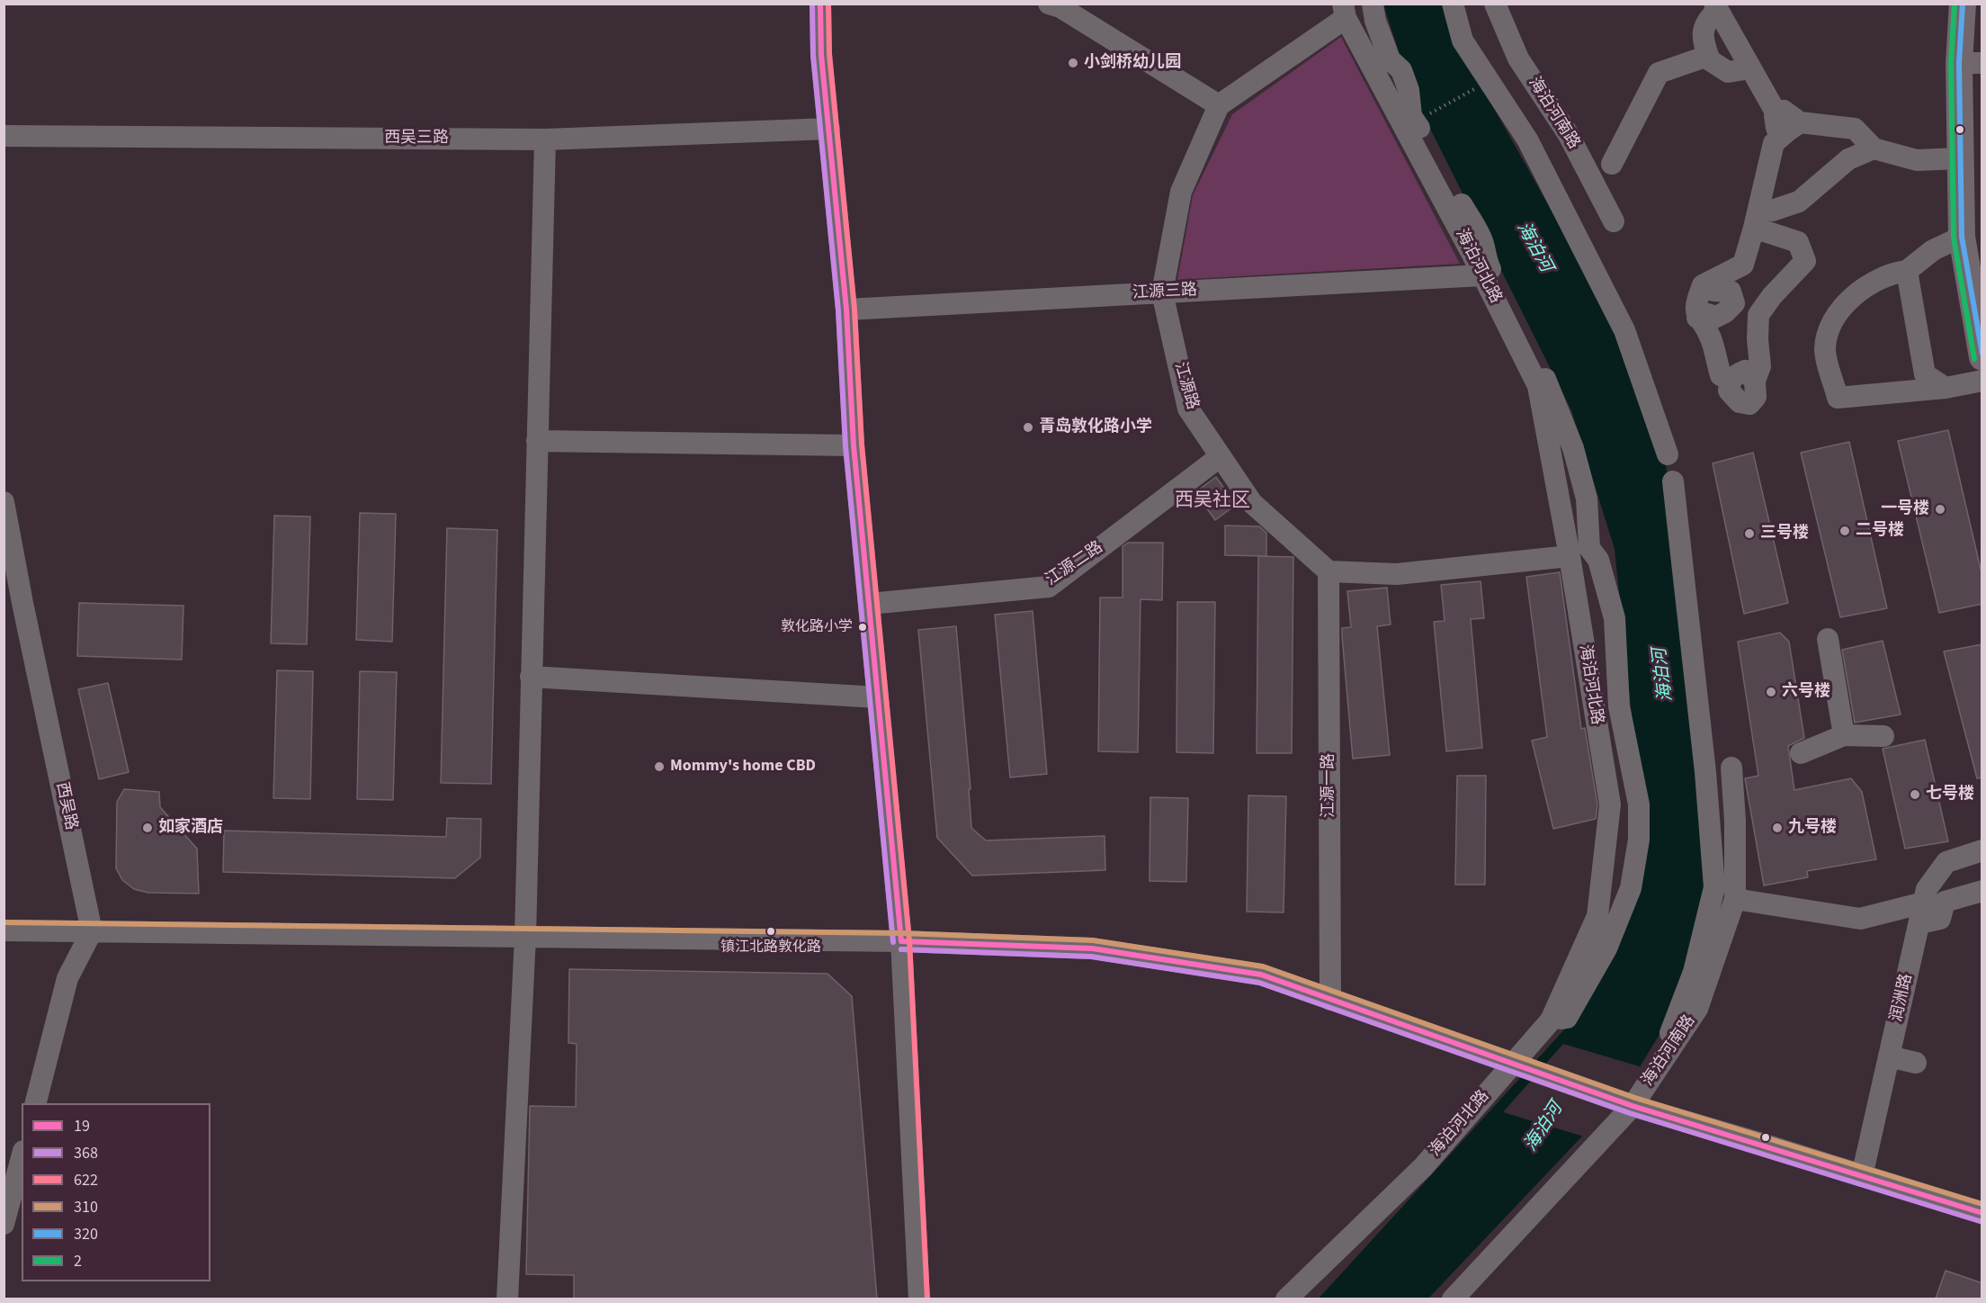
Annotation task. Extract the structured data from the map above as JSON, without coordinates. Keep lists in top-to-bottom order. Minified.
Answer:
{"streets":{"street":["海泊河南路","西吴三路","海泊河北路","江源三路","江源路","江源二路","江源一路","西吴路","润洲路"]},"crossings":[["海泊河北路","江源三路"],["江源三路","江源路"],["江源路","江源二路"],["江源路","江源一路"]],"districts":["西吴社区"],"water":["海泊河"],"places":["小剑桥幼儿园","青岛敦化路小学","一号楼","二号楼","三号楼","敦化路小学","六号楼","Mommy's home CBD","七号楼","如家酒店","九号楼","镇江北路敦化路"],"lines":["transit line 19","transit line 368","transit line 622","transit line 320","transit line 2","transit line 310"],"legend":["19","368","622","310","320","2"]}
